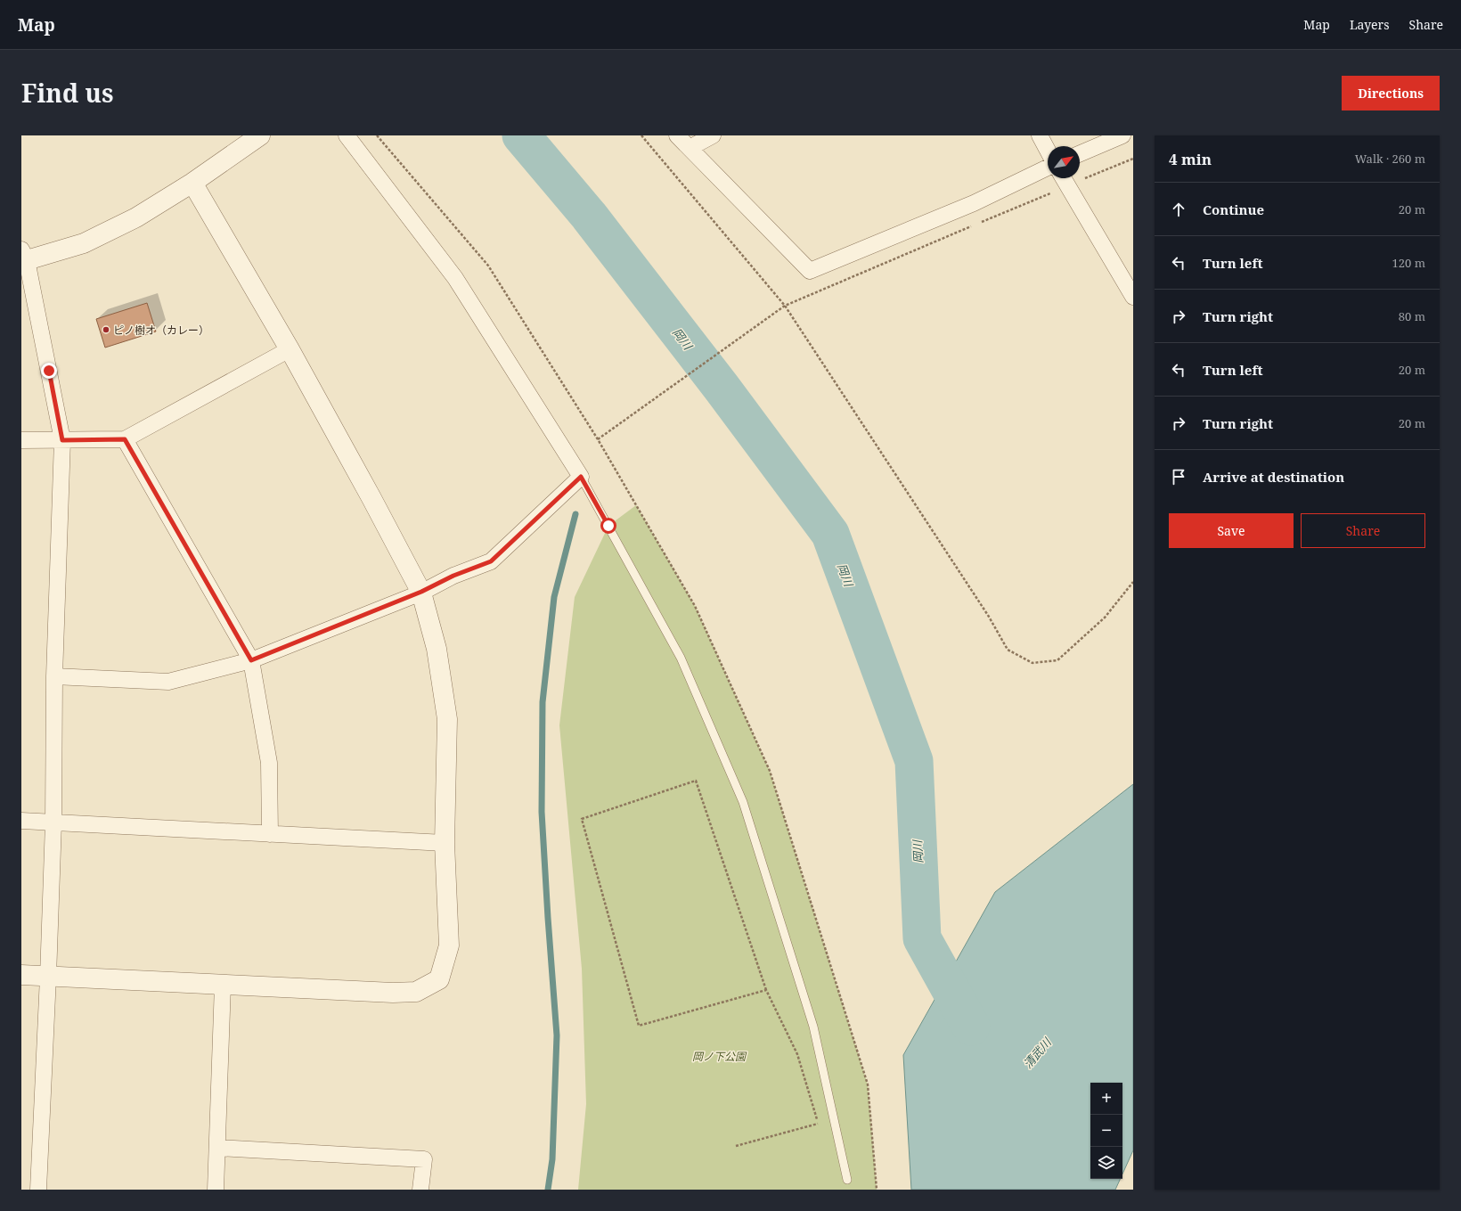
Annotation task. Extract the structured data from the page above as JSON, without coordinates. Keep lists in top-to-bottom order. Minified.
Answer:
{"water":["岡川","清武川"],"parks":["岡ノ下公園"],"places":["ピノ樹オ（カレー）"],"north":"top right","page":{"header":"Map","nav":["Map","Layers","Share"],"title":"Find us","buttons":["Directions",["Save","Share"]],"heading":["4 min","Walk · 260 m"],"list":[["Continue","20 m"],["Turn left","120 m"],["Turn right","80 m"],["Turn left","20 m"],["Turn right","20 m"],"Arrive at destination"],"map_buttons":["+","−"]}}
